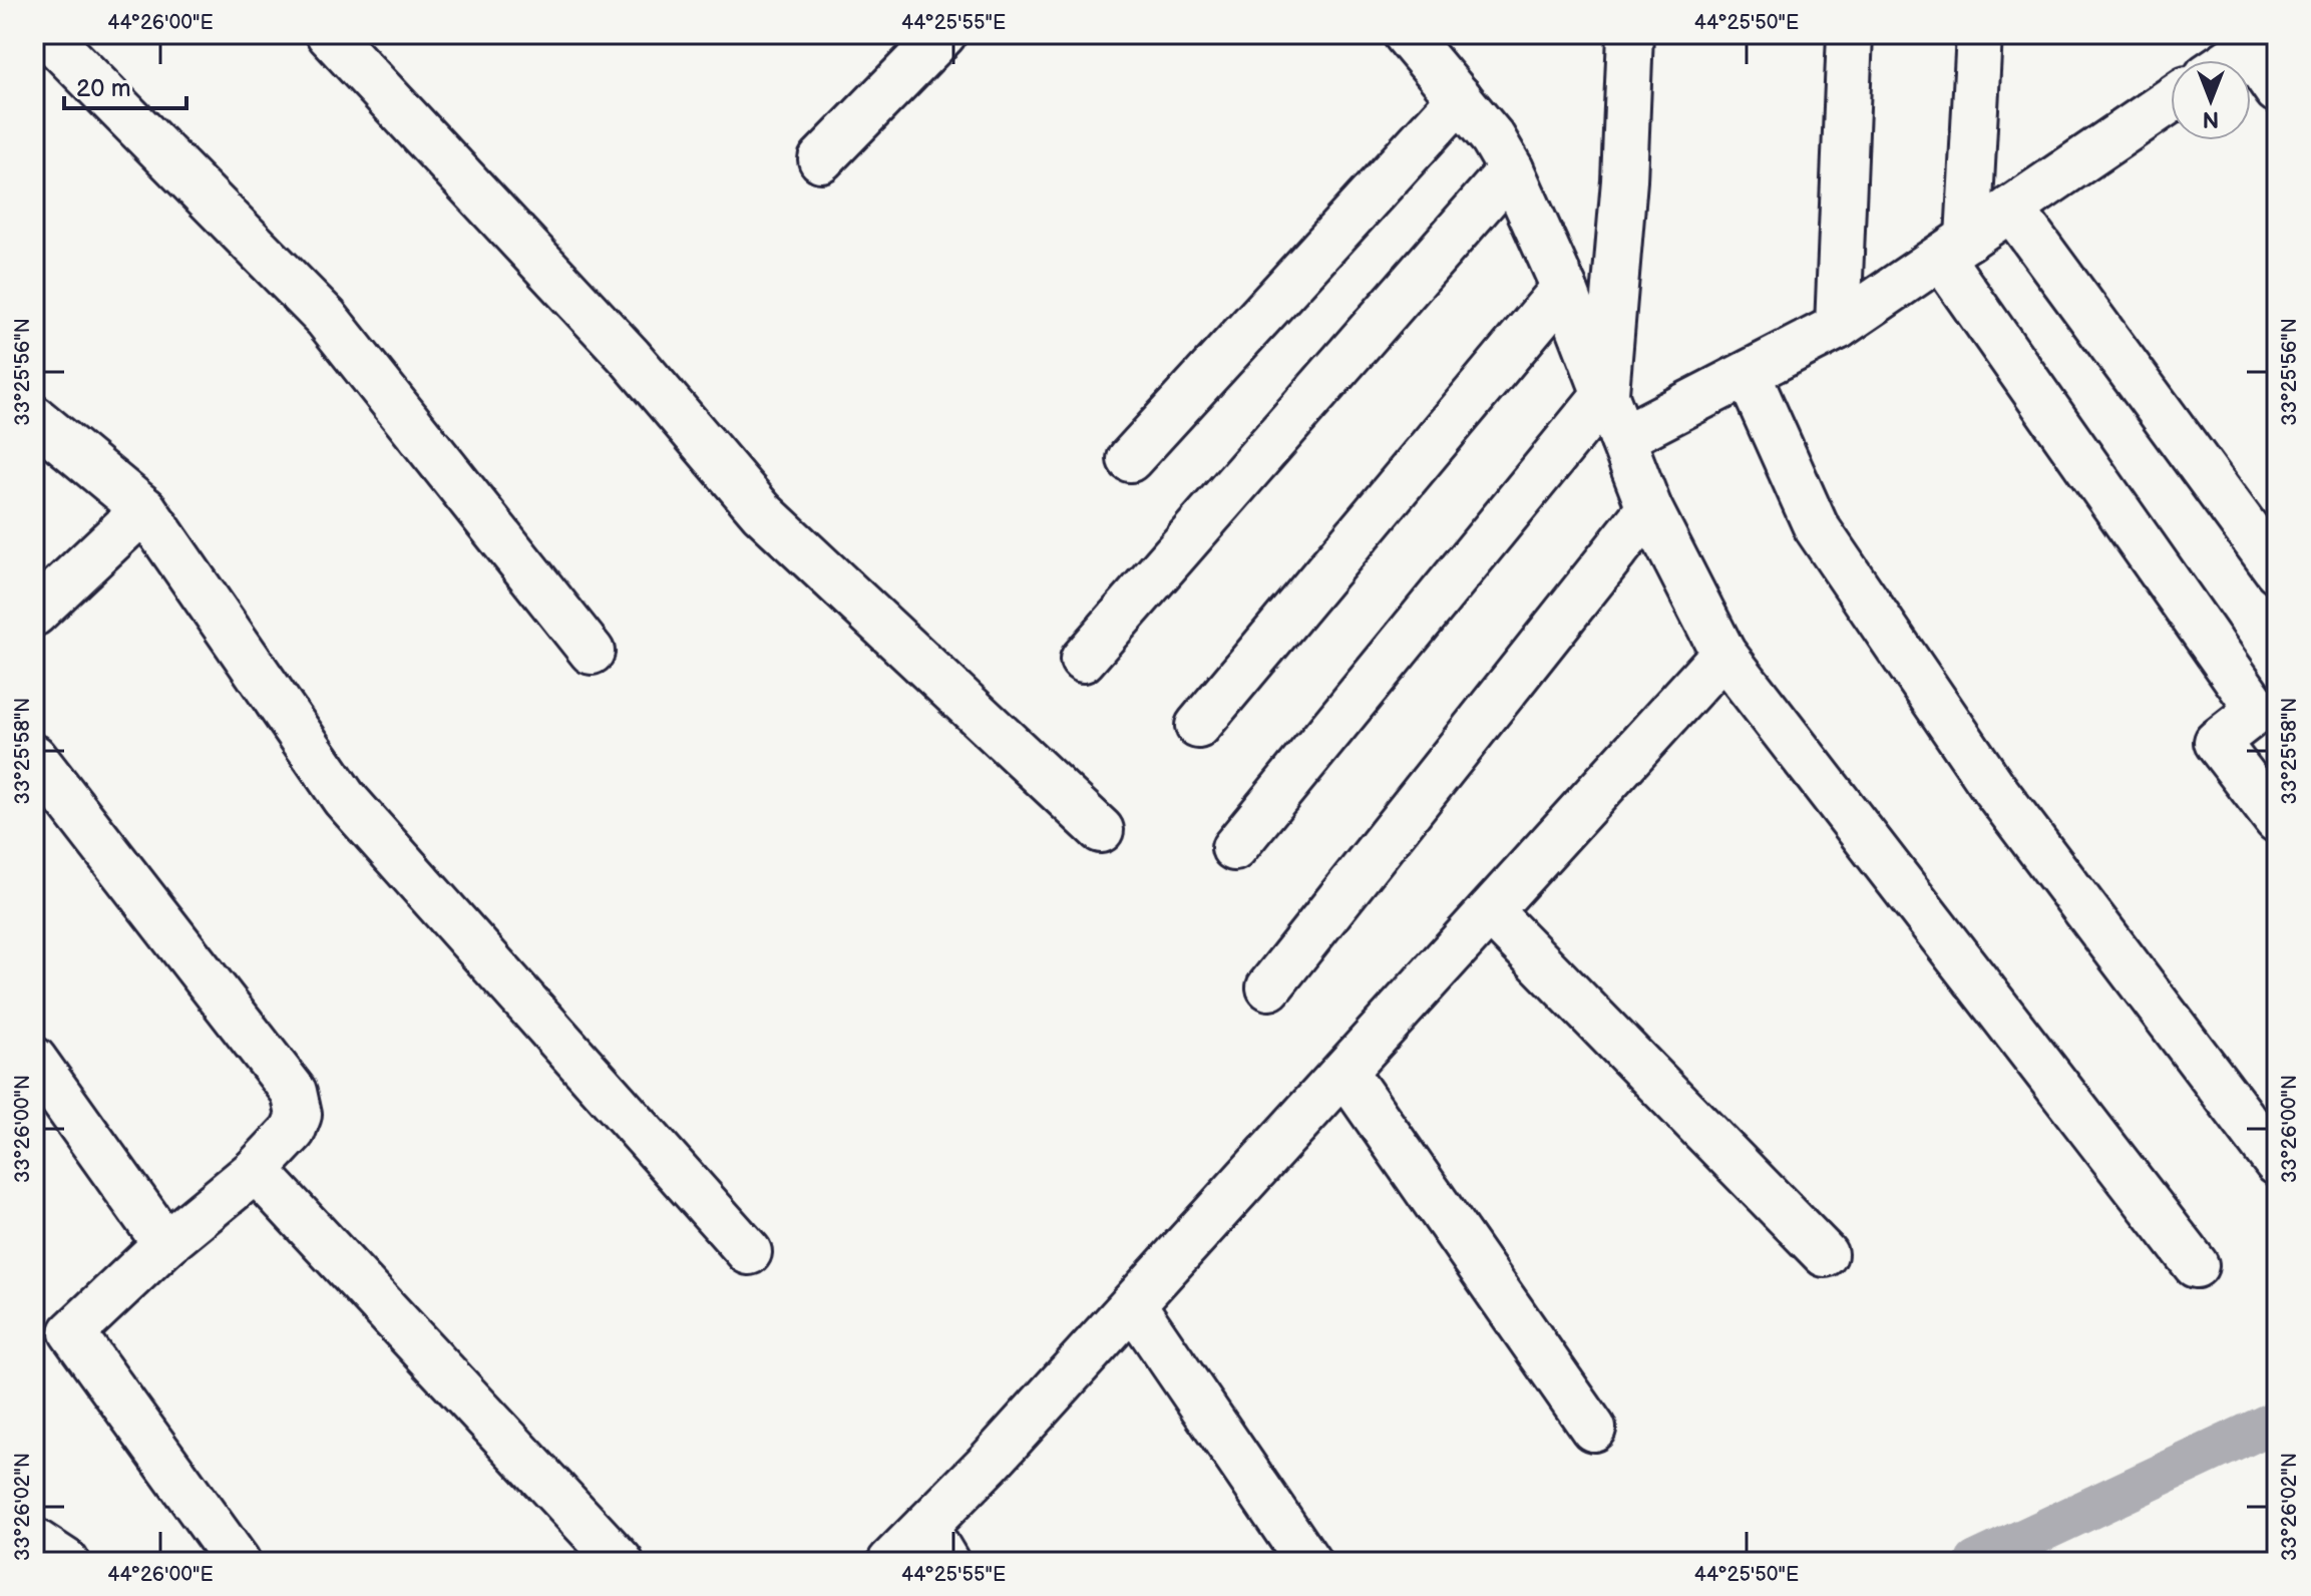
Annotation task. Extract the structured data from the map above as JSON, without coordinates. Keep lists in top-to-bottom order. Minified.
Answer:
{"scale_bar":"20 m","north":"bottom","coordinates":["44°26'00\"E","44°25'55\"E","44°25'50\"E","33°25'56\"N","33°25'58\"N","33°26'00\"N","33°26'02\"N"]}
